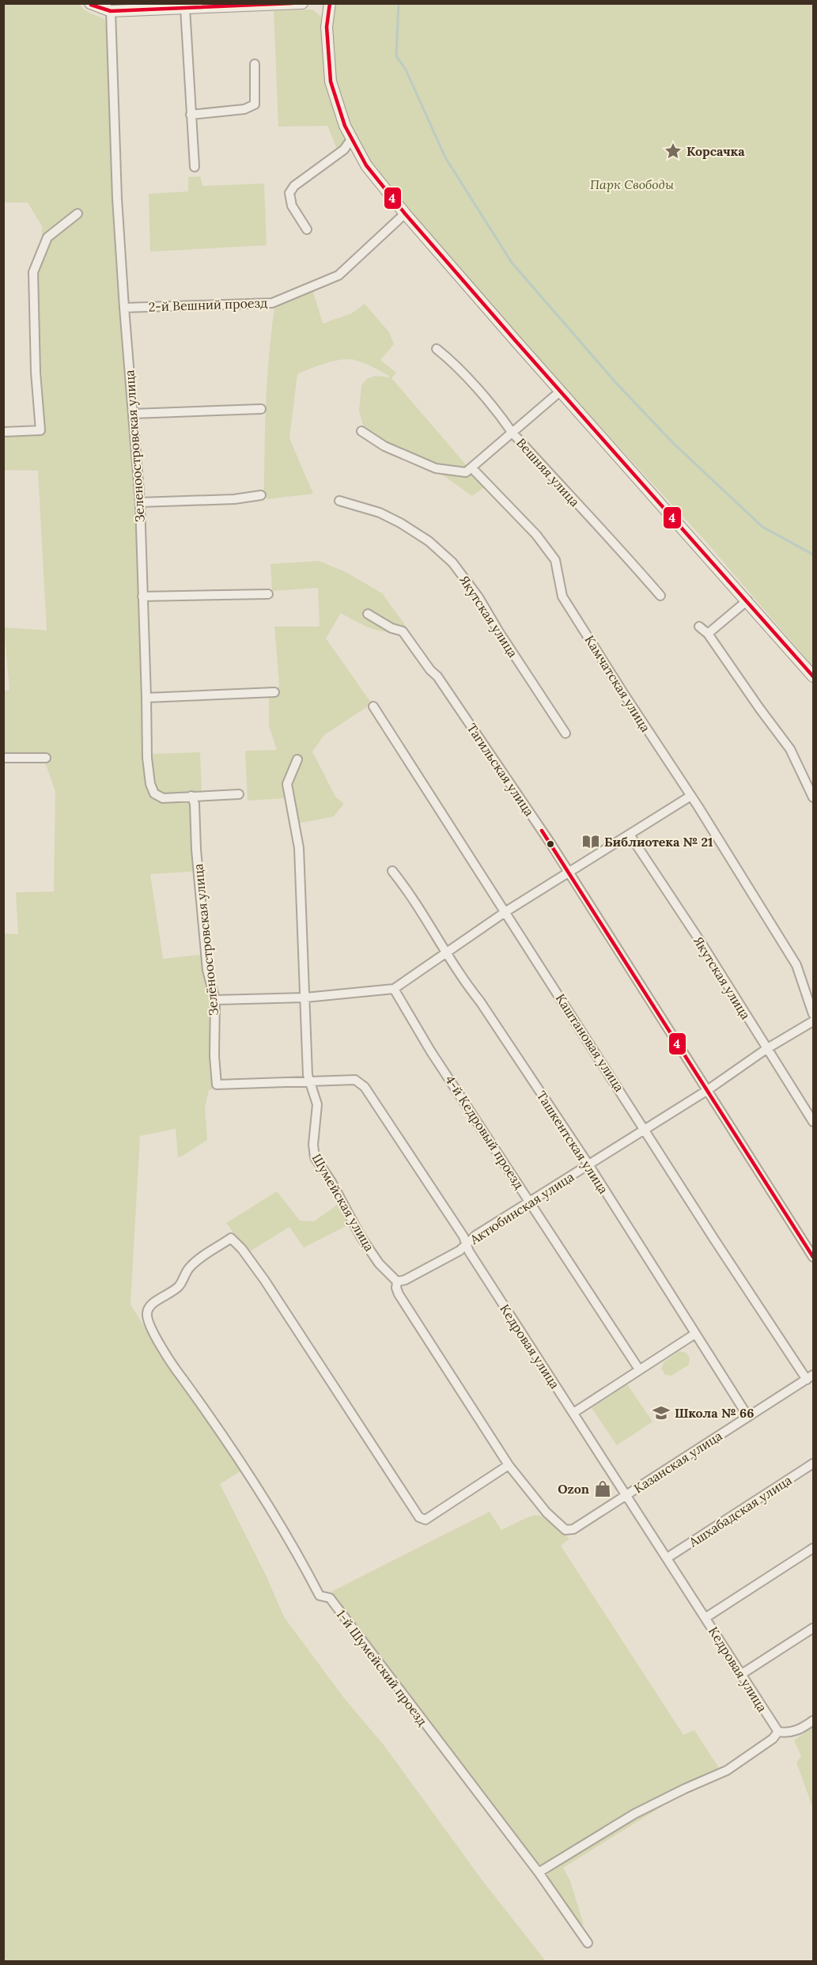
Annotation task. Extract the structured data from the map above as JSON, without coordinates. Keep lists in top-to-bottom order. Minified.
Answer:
{"streets":{"street":["2-й Вешний проезд","Зеленоостровская улица","Вешняя улица","Якутская улица","Камчатская улица","Тагильская улица","Зелёноостровская улица","Каштановая улица","4-й Кедровый проезд","Ташкентская улица","Шумейская улица","Актюбинская улица","Кедровая улица","Казанская улица","Ашхабадская улица","1-й Шумейский проезд"]},"crossings":[["2-й Вешний проезд","Зеленоостровская улица"],["Зеленоостровская улица","Зелёноостровская улица"],["Якутская улица","Актюбинская улица"],["Тагильская улица","Актюбинская улица"],["Зелёноостровская улица","Кедровая улица"],["Каштановая улица","Актюбинская улица"],["Каштановая улица","Казанская улица"],["4-й Кедровый проезд","Актюбинская улица"],["Ташкентская улица","Актюбинская улица"],["Ташкентская улица","Казанская улица"],["Шумейская улица","Актюбинская улица"],["Шумейская улица","Кедровая улица"],["Шумейская улица","Казанская улица"],["Шумейская улица","1-й Шумейский проезд"],["Актюбинская улица","Кедровая улица"],["Кедровая улица","Казанская улица"],["Кедровая улица","Ашхабадская улица"]],"parks":["Парк Свободы"],"places":{"place":["Корсачка"],"library":["Библиотека № 21"],"school or university":["Школа № 66"],"shop":["Ozon"]},"lines":["transit line 4"]}
